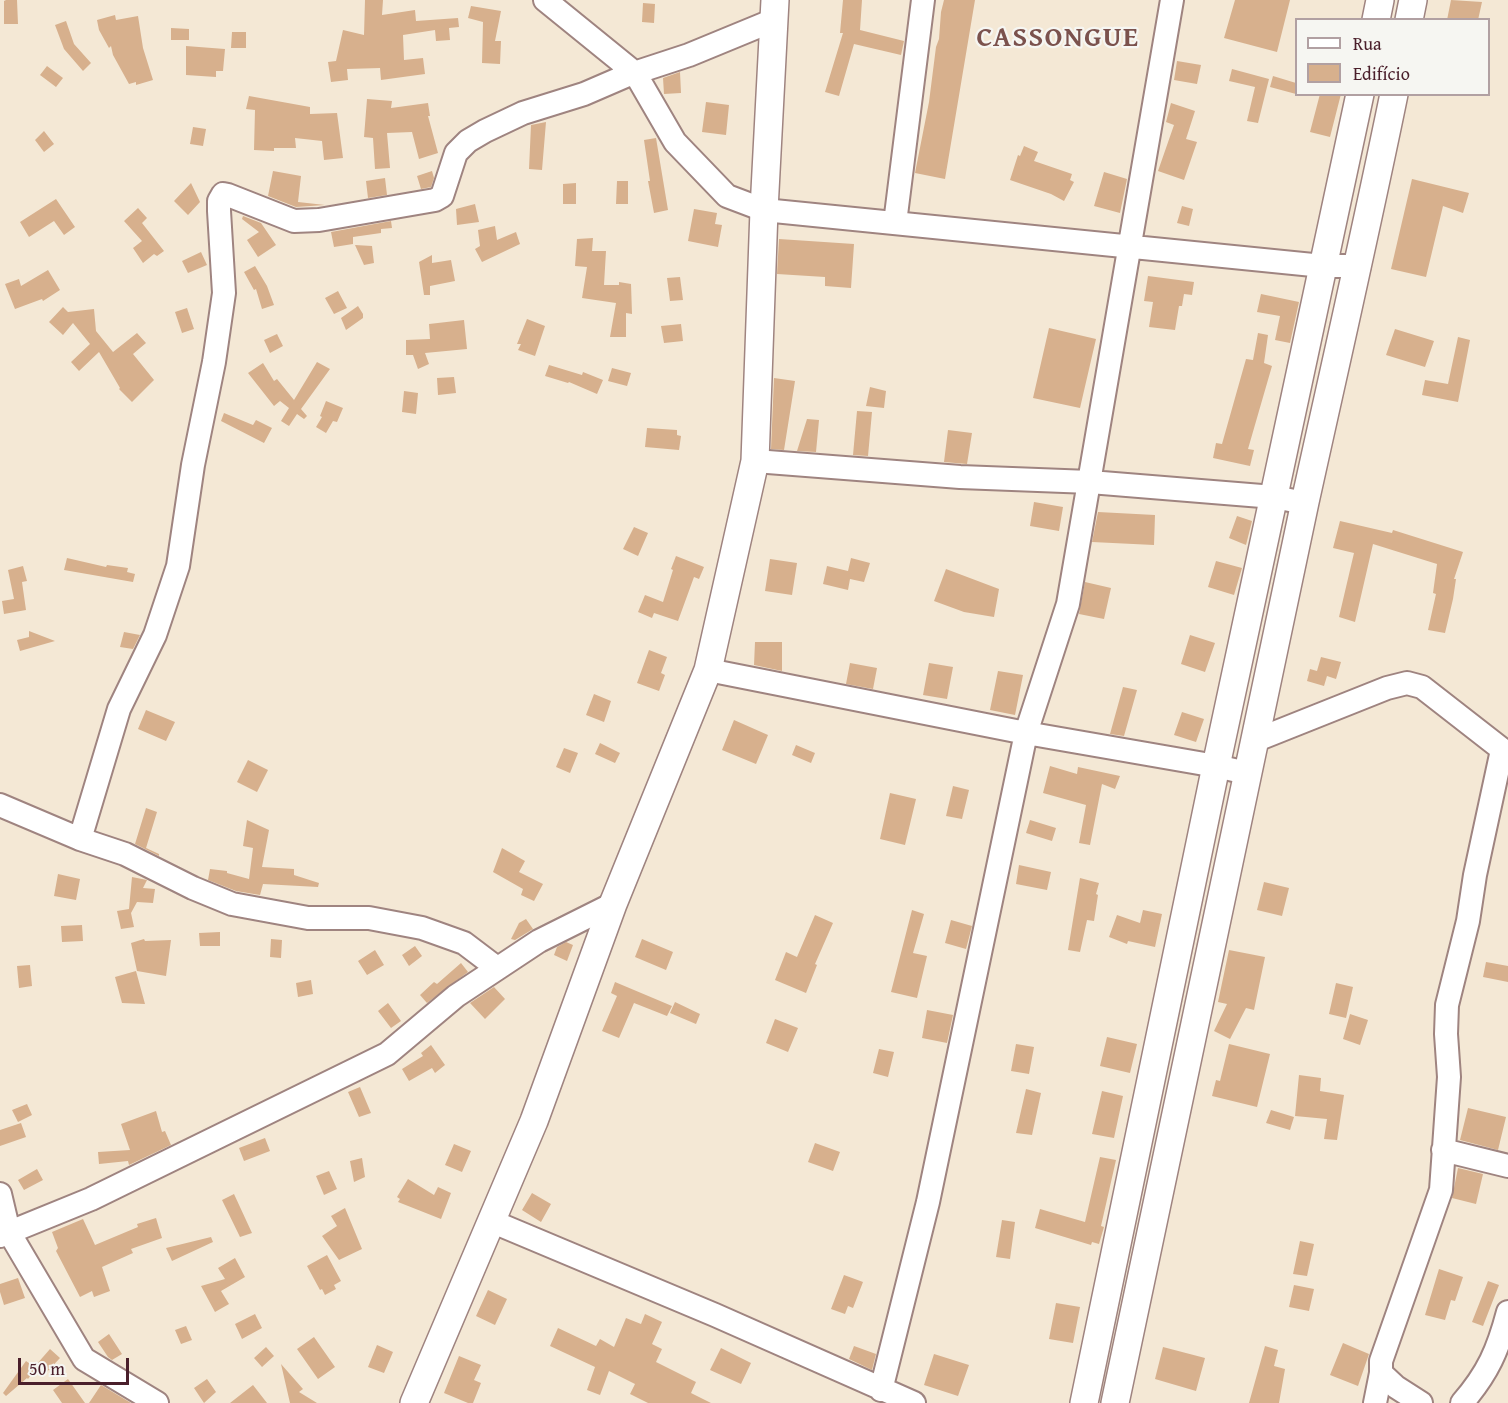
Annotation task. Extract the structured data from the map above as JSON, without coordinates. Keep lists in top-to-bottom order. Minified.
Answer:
{"districts":["CASSONGUE"],"legend":["Rua","Edifício"],"scale_bar":"50 m"}
